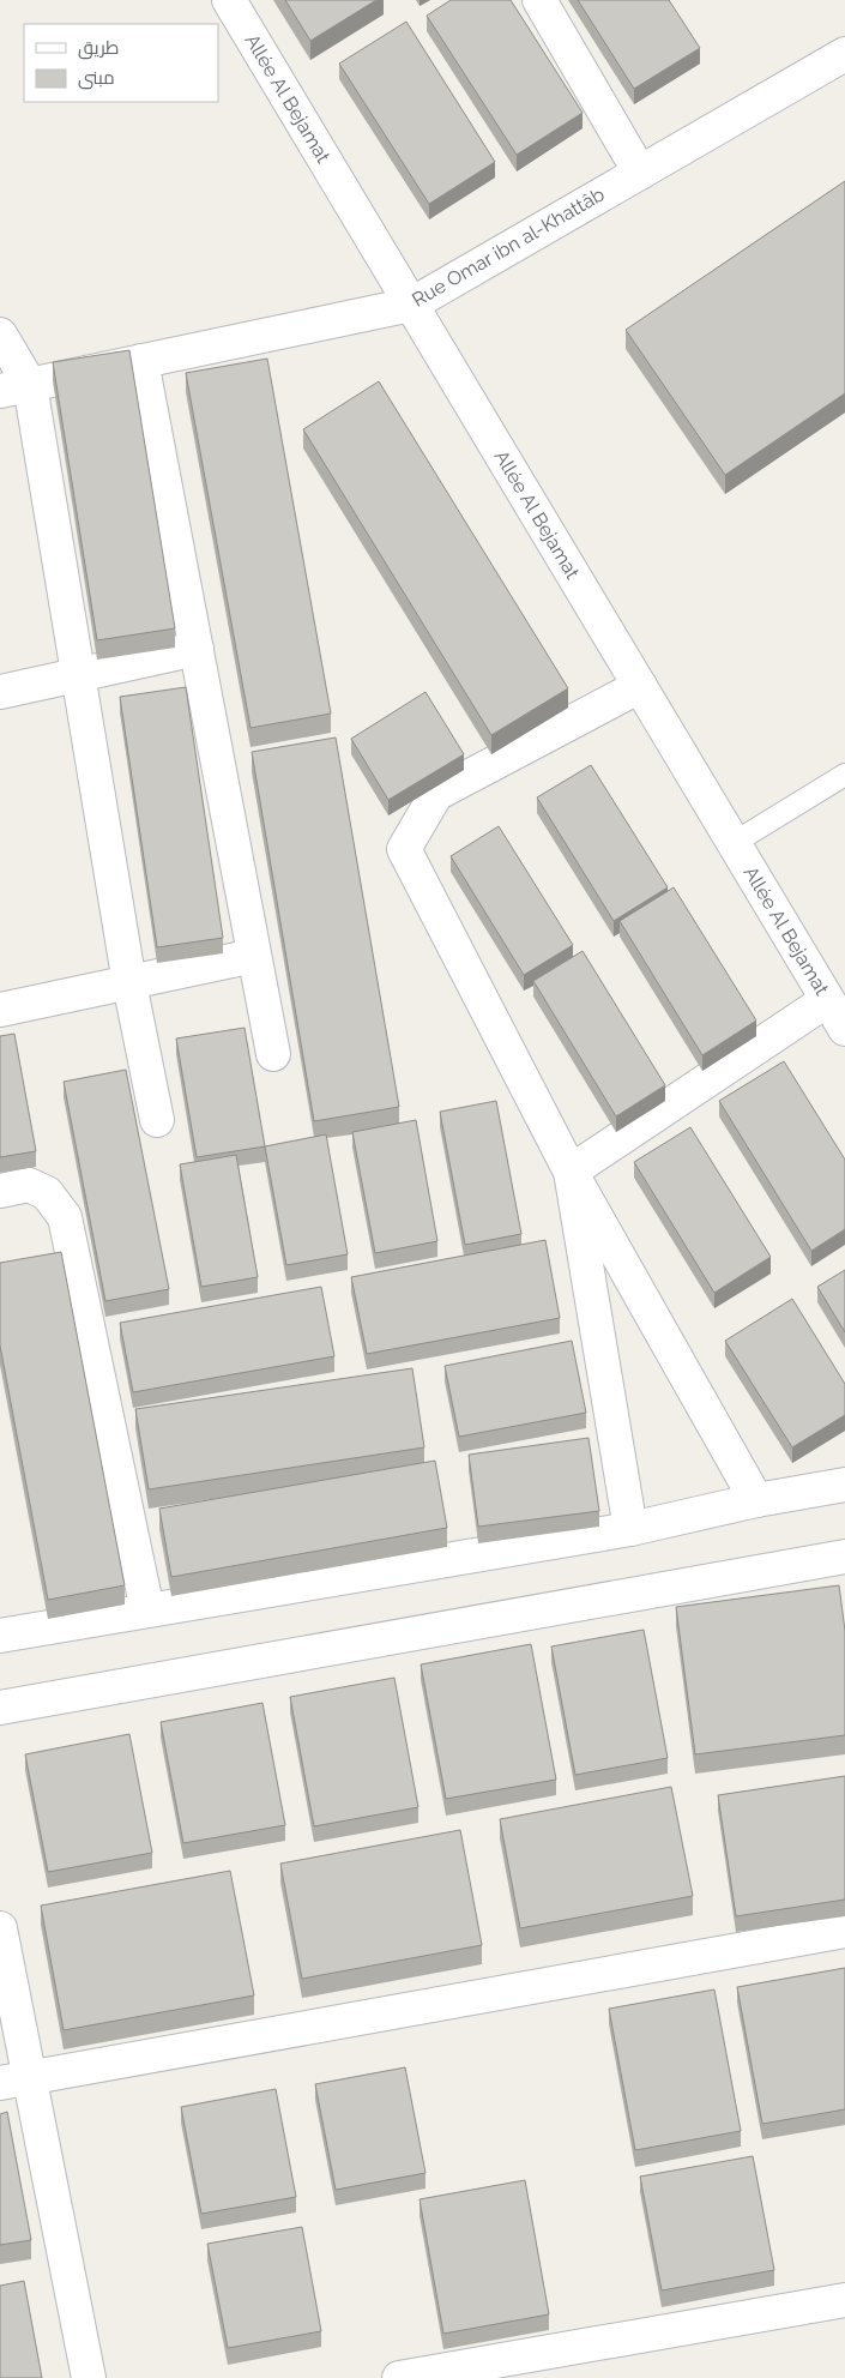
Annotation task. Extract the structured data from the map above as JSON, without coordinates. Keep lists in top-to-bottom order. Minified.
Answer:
{"streets":{"street":["Allée Al Bejamat","Rue Omar ibn al-Khattâb"]},"crossings":[["Allée Al Bejamat","Rue Omar ibn al-Khattâb"]],"legend":["طريق","مبنى"]}
